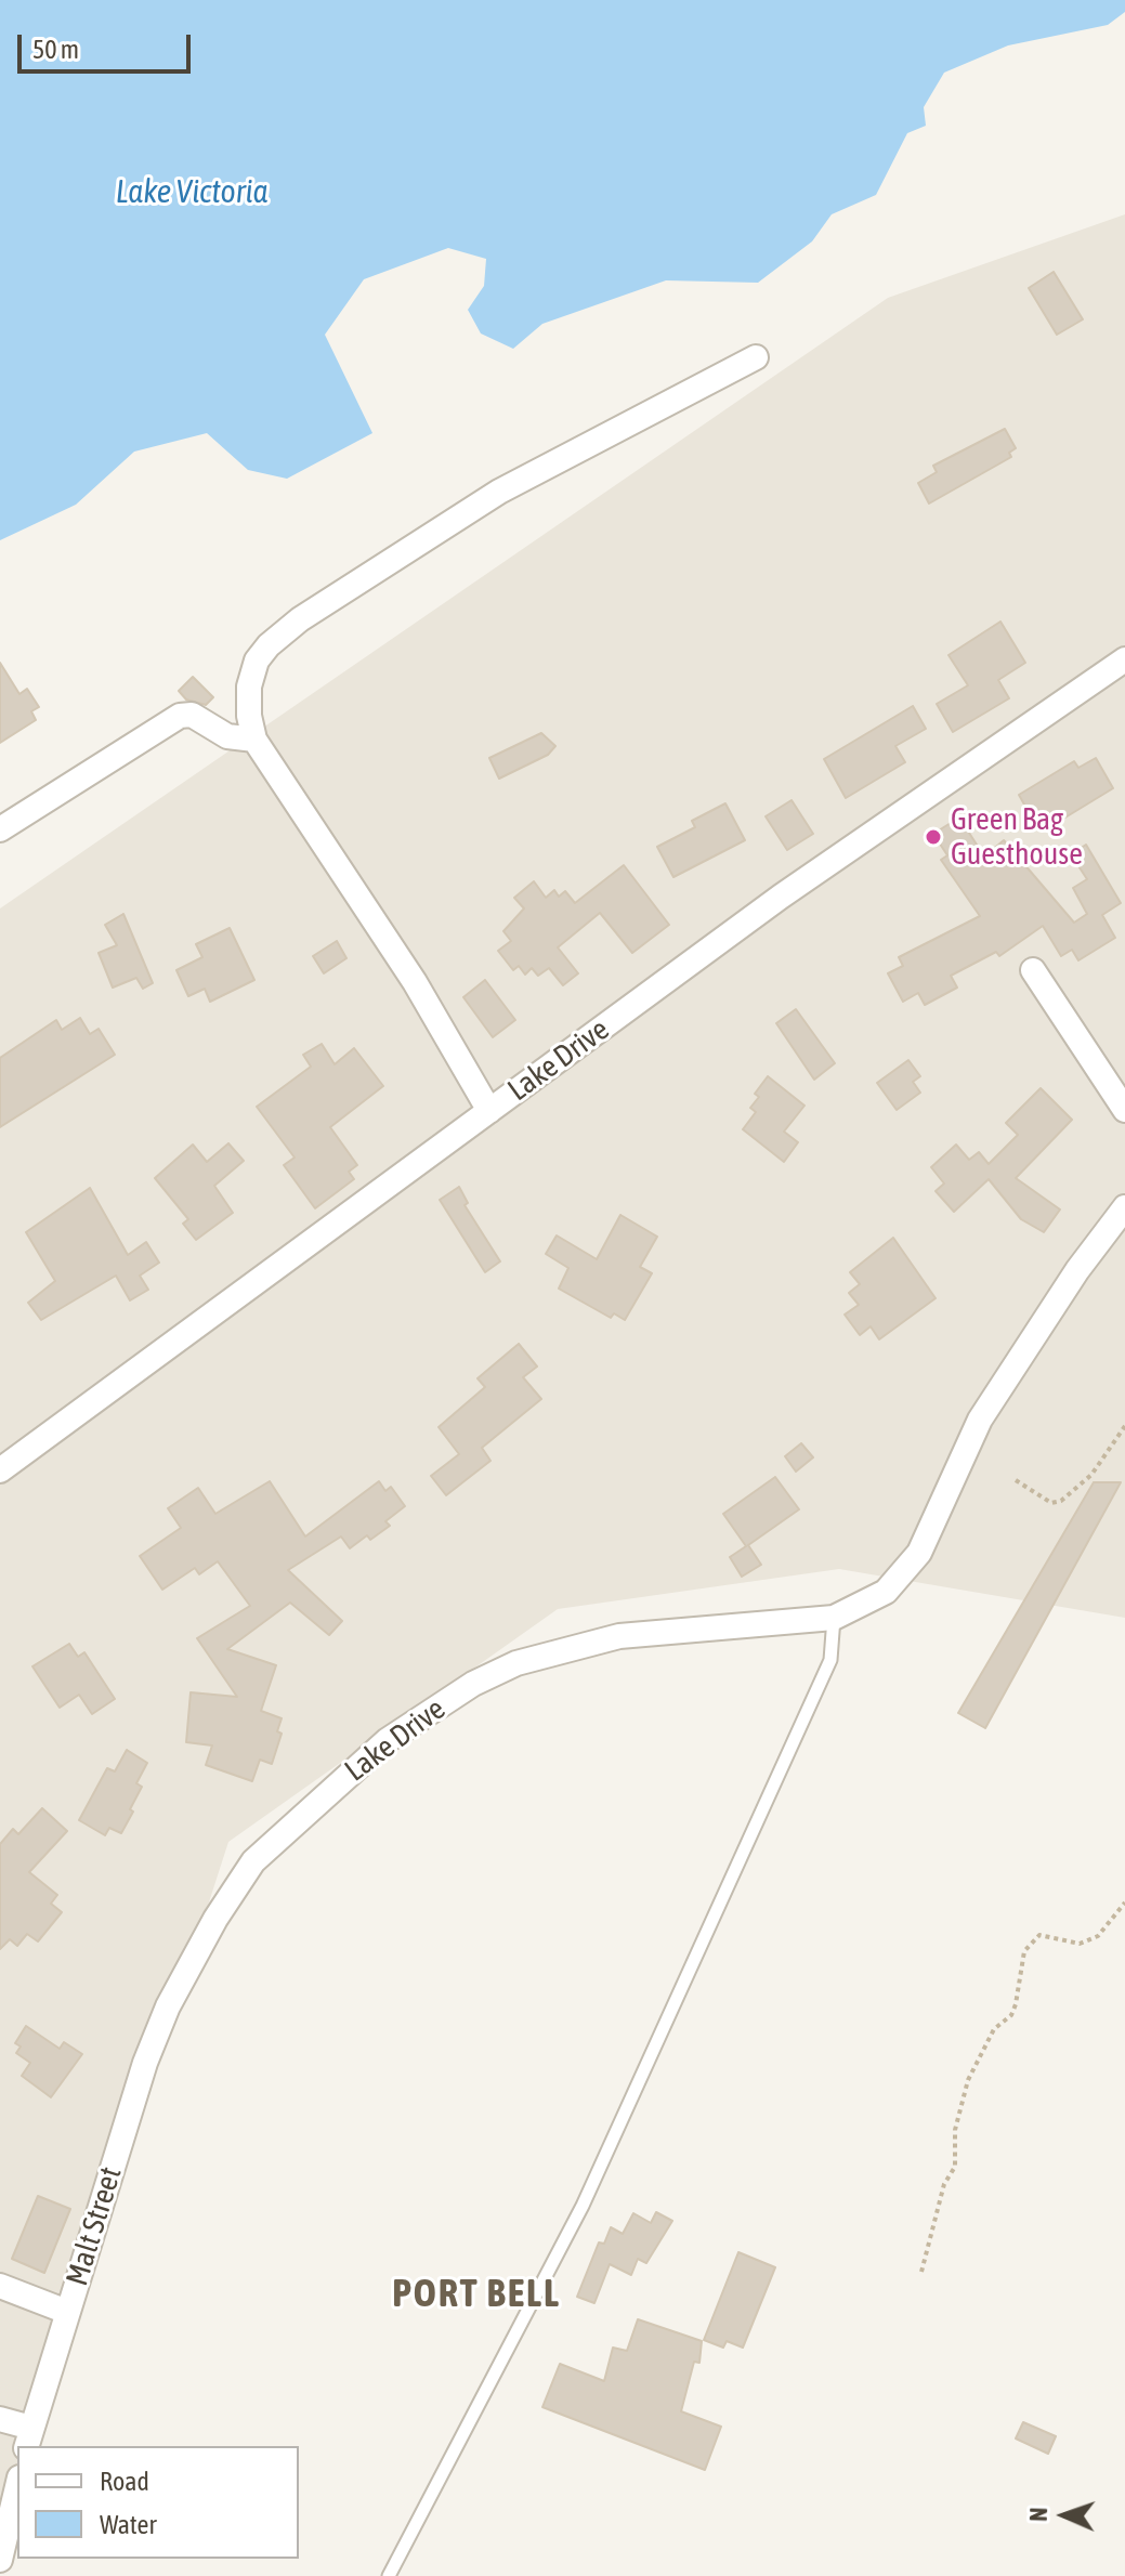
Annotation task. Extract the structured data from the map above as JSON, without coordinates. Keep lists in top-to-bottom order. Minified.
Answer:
{"streets":{"street":["Lake Drive","Malt Street"]},"crossings":[["Lake Drive","Malt Street"]],"districts":["PORT BELL"],"water":["Lake Victoria"],"places":["Green Bag Guesthouse"],"legend":["Road","Water"],"scale_bar":"50 m","north":"left"}
